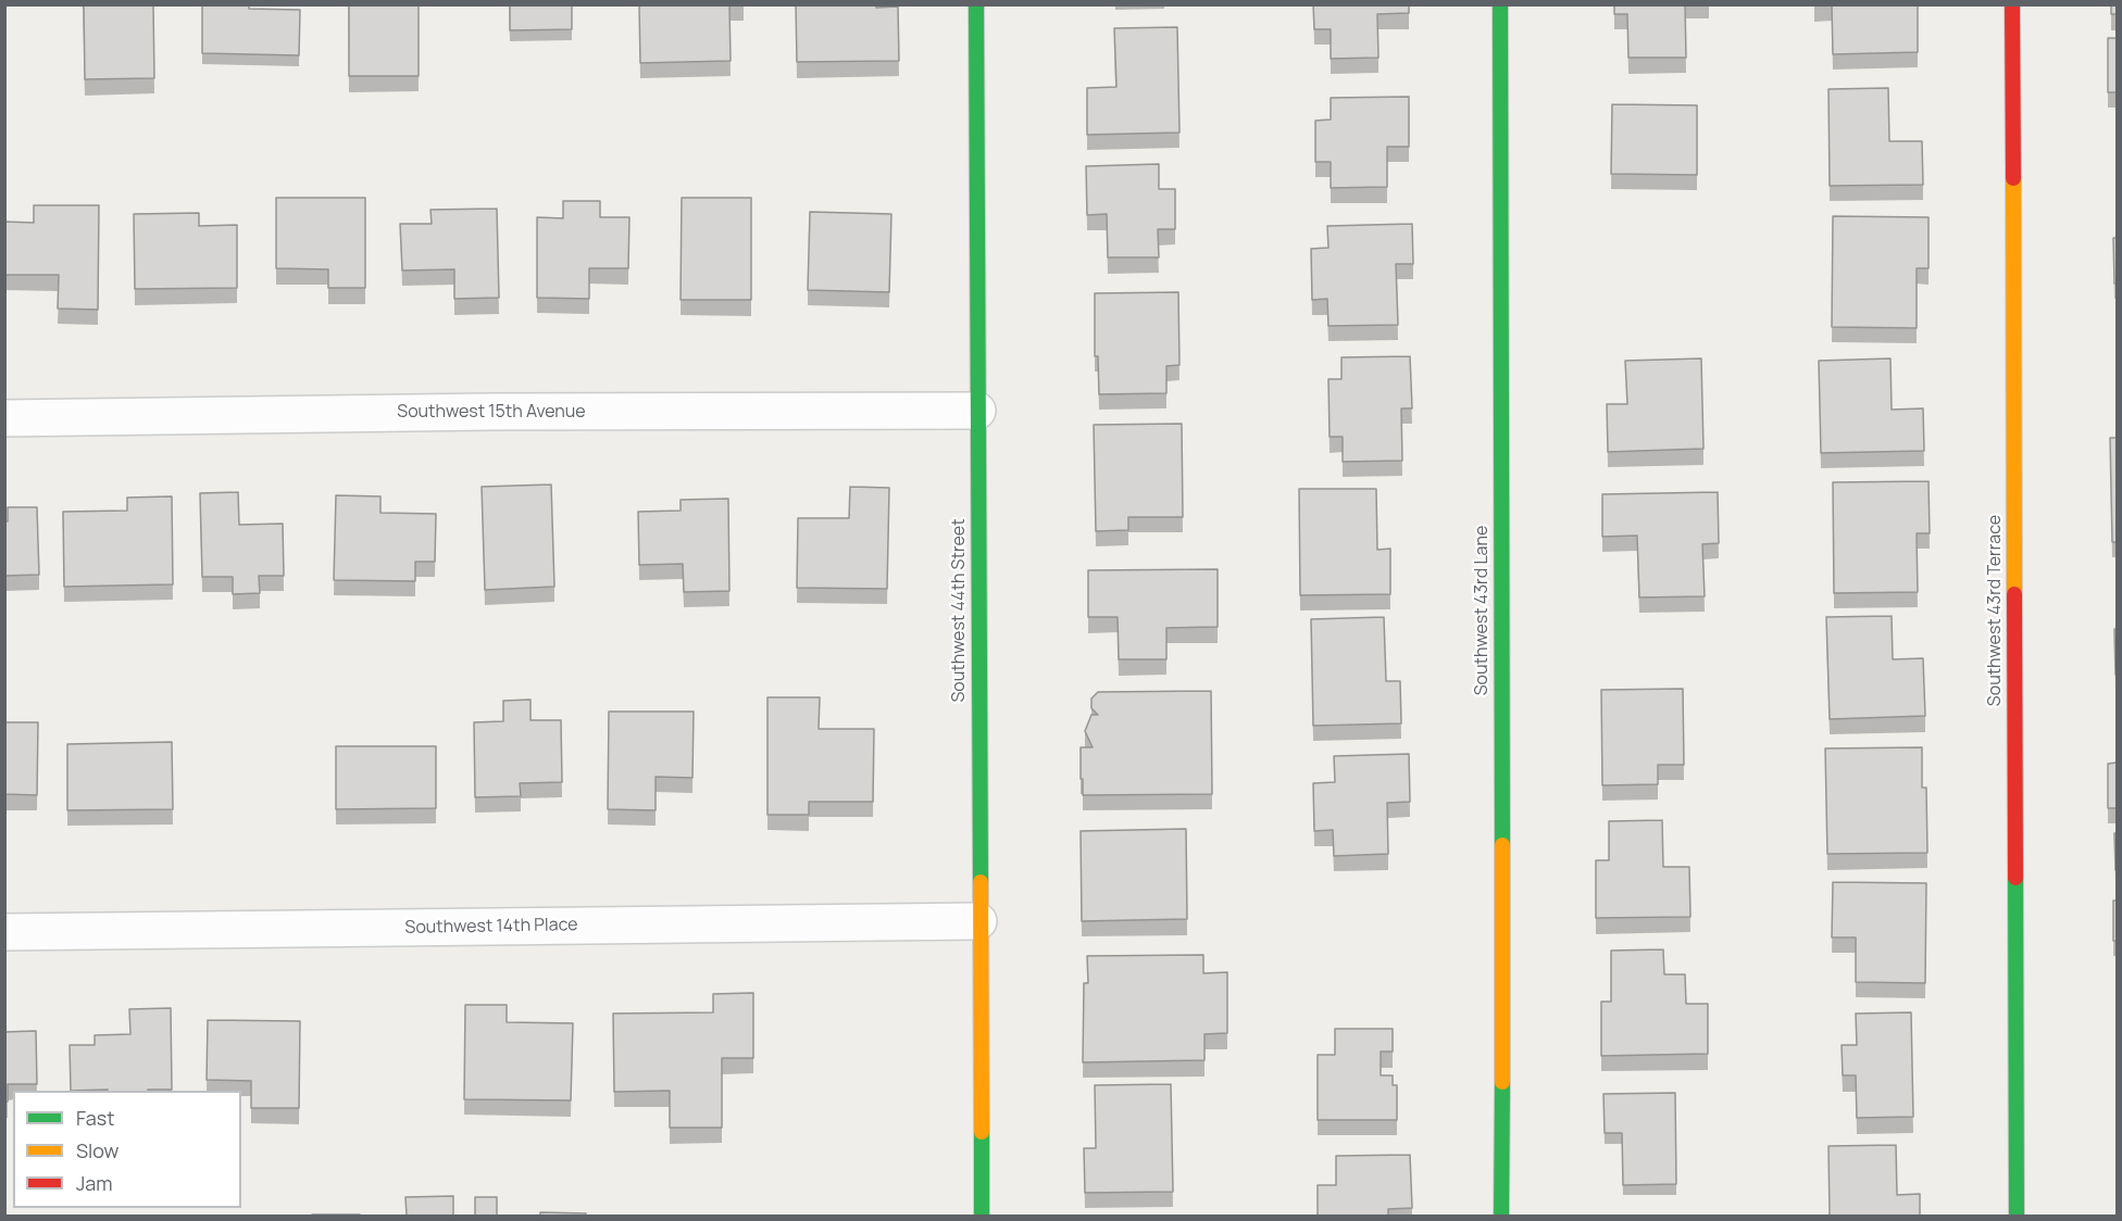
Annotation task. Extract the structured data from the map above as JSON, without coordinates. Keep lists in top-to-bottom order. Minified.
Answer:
{"streets":{"street":["Southwest 15th Avenue","Southwest 44th Street","Southwest 43rd Lane","Southwest 43rd Terrace","Southwest 14th Place"]},"crossings":[["Southwest 15th Avenue","Southwest 44th Street"],["Southwest 44th Street","Southwest 14th Place"]],"legend":["Fast","Slow","Jam"]}
